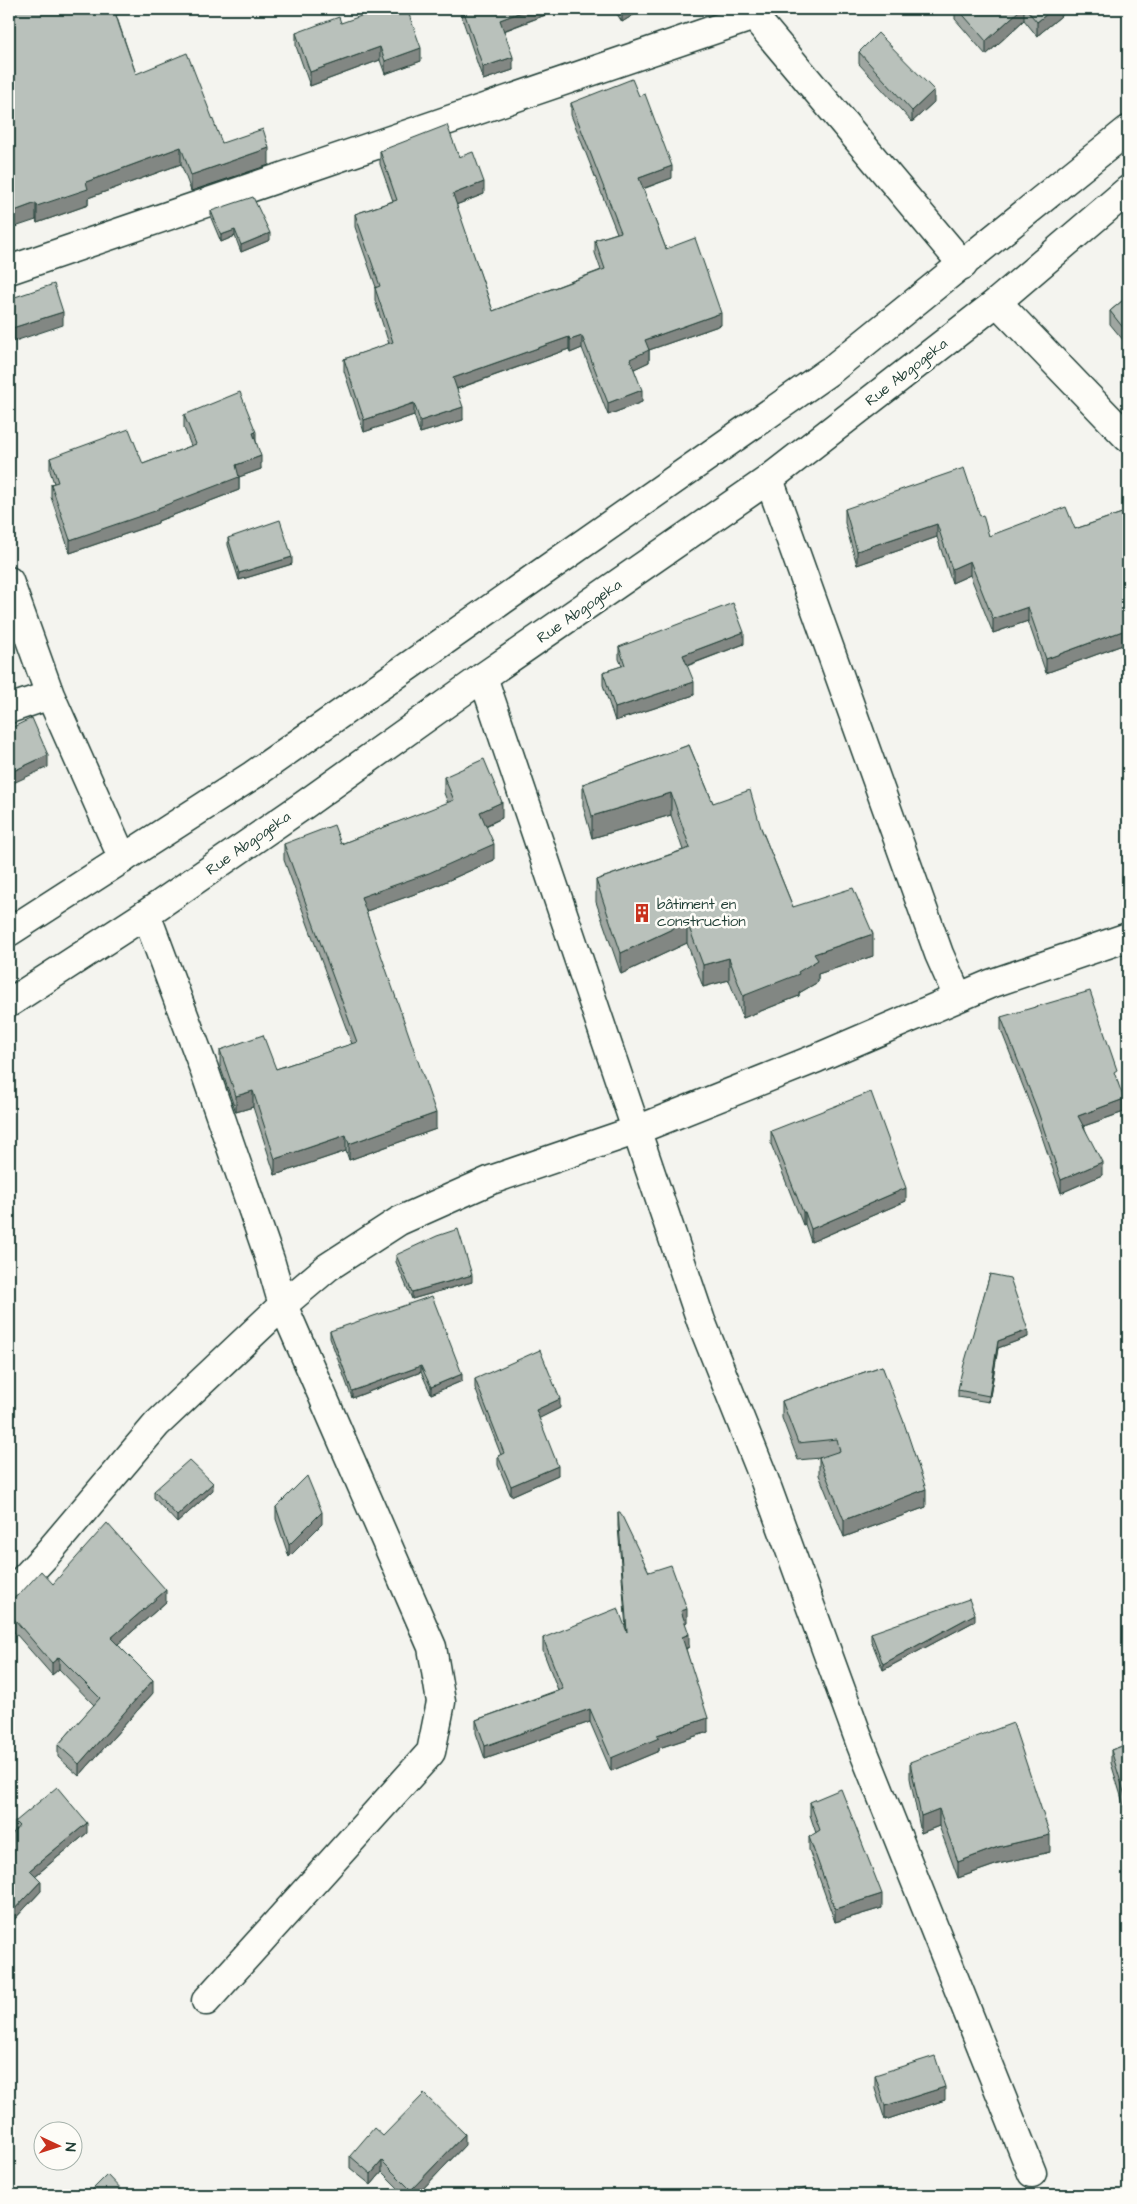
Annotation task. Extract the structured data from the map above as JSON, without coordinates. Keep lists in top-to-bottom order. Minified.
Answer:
{"streets":{"street":["Rue Abgogeka"]},"places":{"building":["bâtiment en construction"]},"north":"right"}
